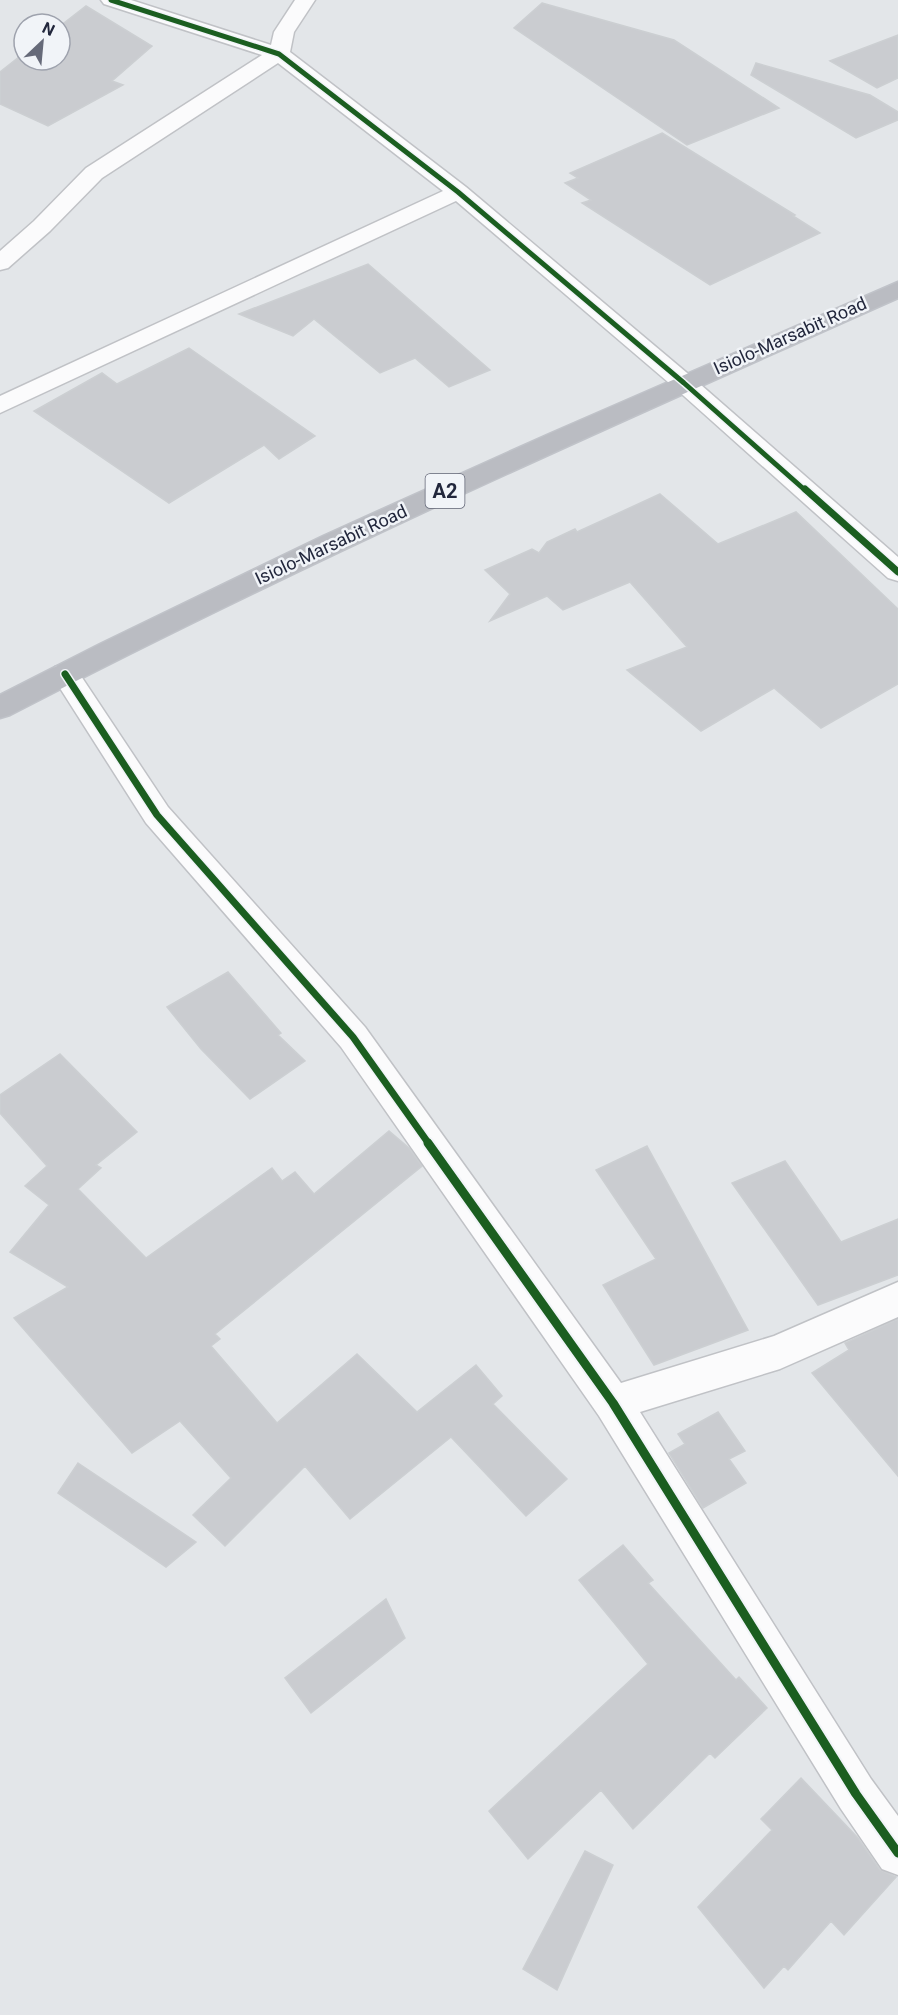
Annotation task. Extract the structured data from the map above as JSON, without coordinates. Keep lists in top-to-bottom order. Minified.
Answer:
{"streets":{"highway":["Isiolo-Marsabit Road","A2"]},"north":"top right"}
